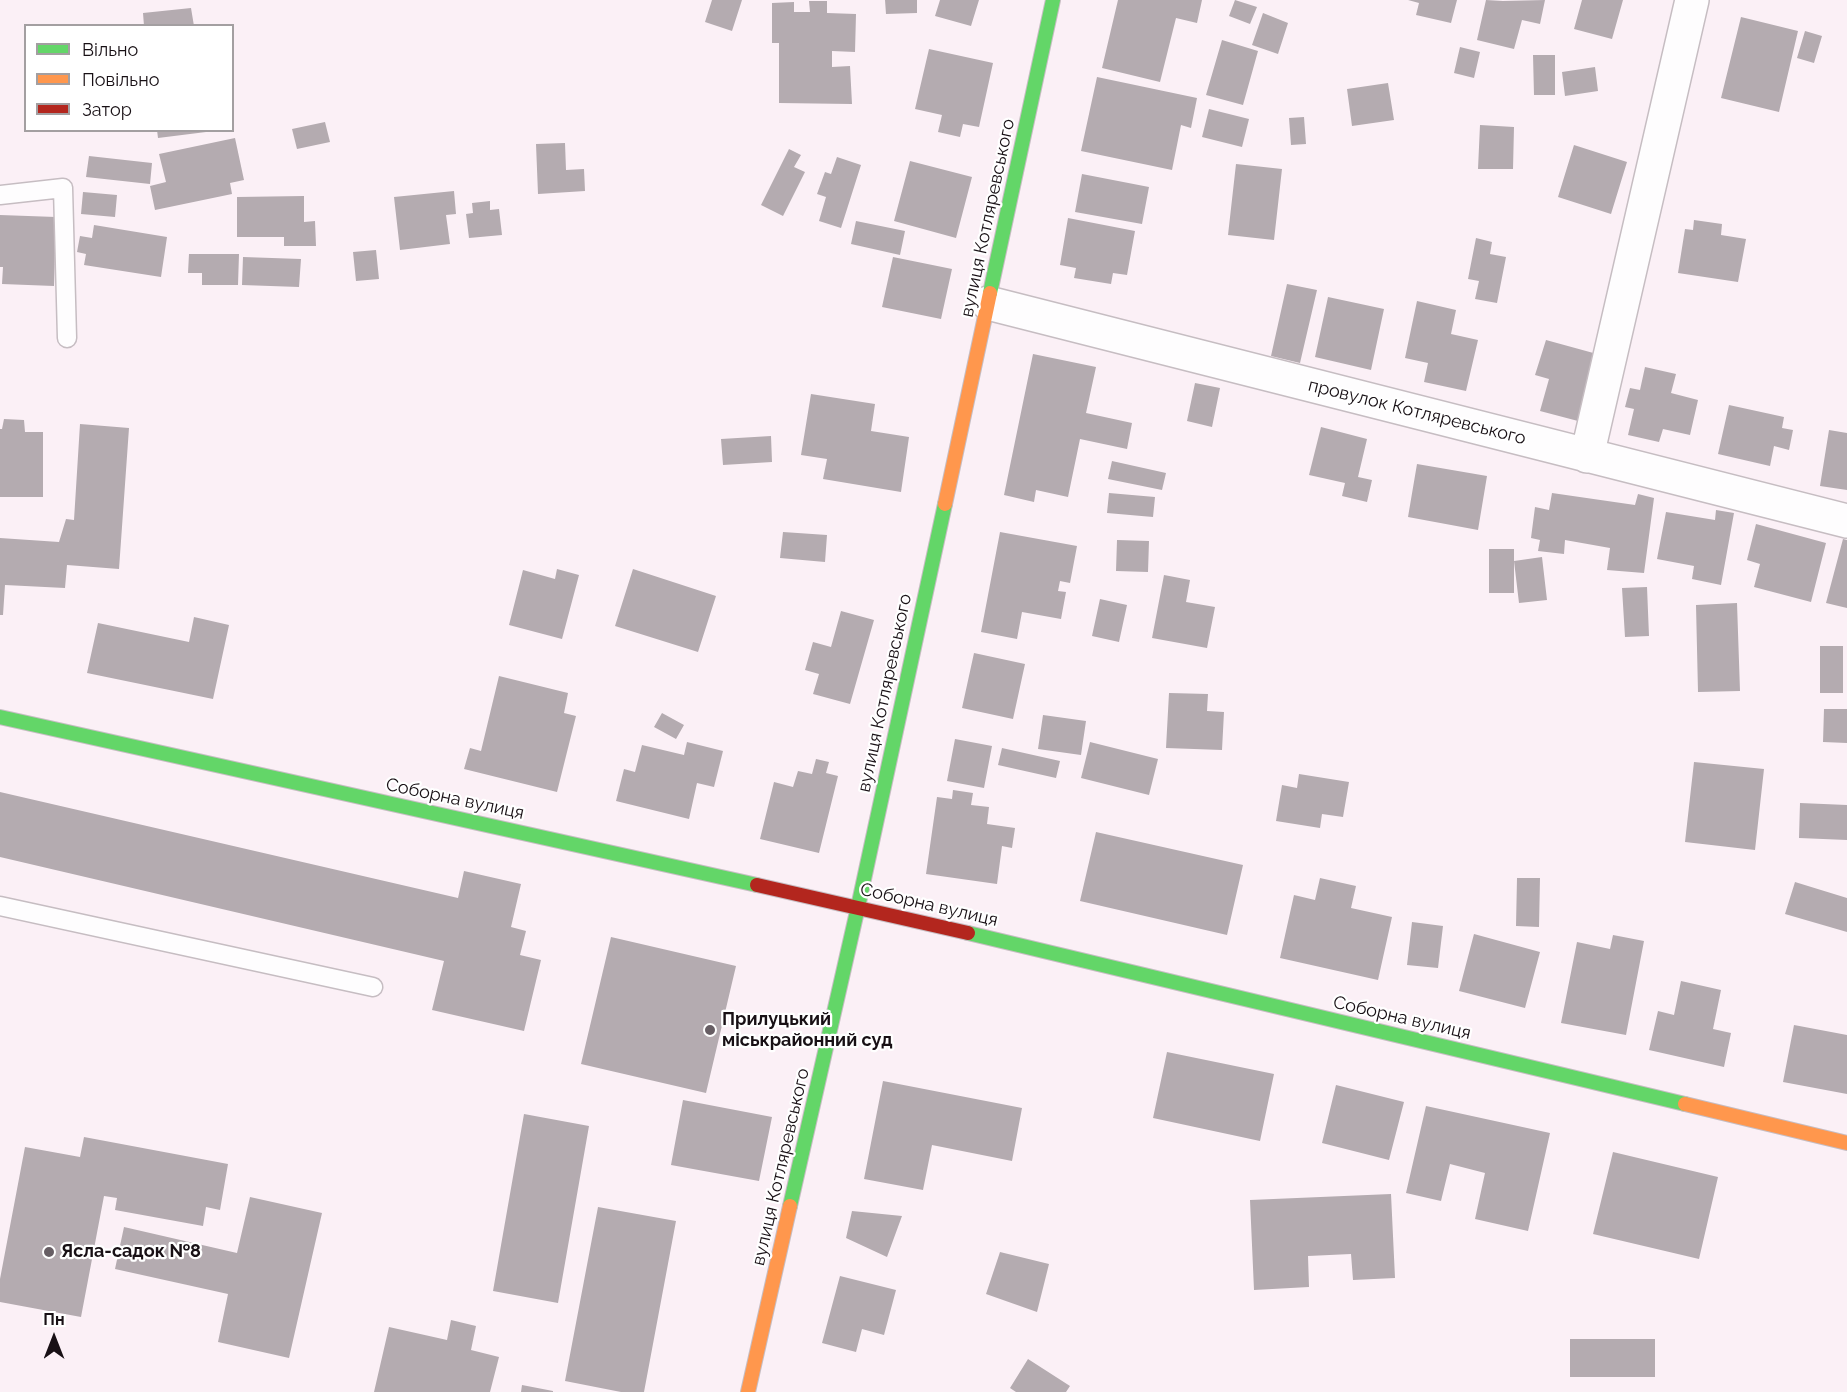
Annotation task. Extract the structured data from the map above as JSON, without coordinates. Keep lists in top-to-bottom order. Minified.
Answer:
{"streets":{"street":["вулиця Котляревського","провулок Котляревського","Соборна вулиця"]},"crossings":[["вулиця Котляревського","провулок Котляревського"],["вулиця Котляревського","Соборна вулиця"]],"places":["Прилуцький міськрайонний суд","Ясла-садок №8"],"legend":["Вільно","Повільно","Затор"],"north":"top"}
